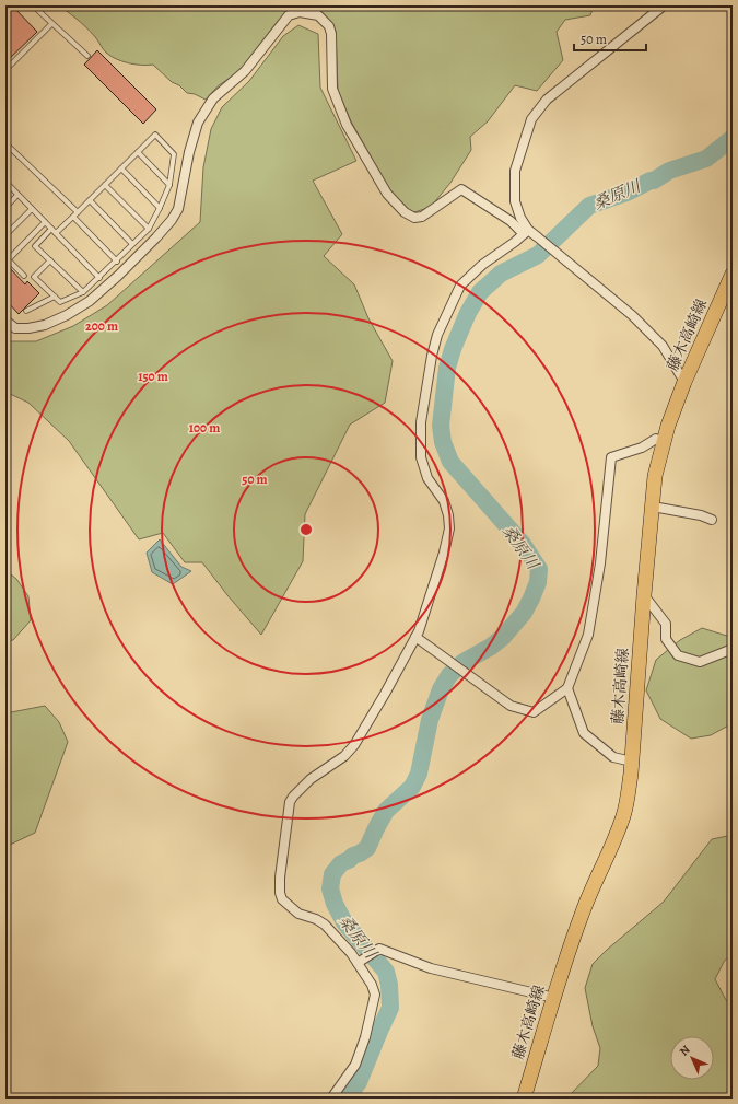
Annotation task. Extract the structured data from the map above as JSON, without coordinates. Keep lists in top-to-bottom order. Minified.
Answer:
{"streets":{"main road":["藤木高崎線"]},"water":["桑原川"],"scale_bar":"50 m","north":"top left","rings":["200 m","150 m","100 m","50 m"]}
